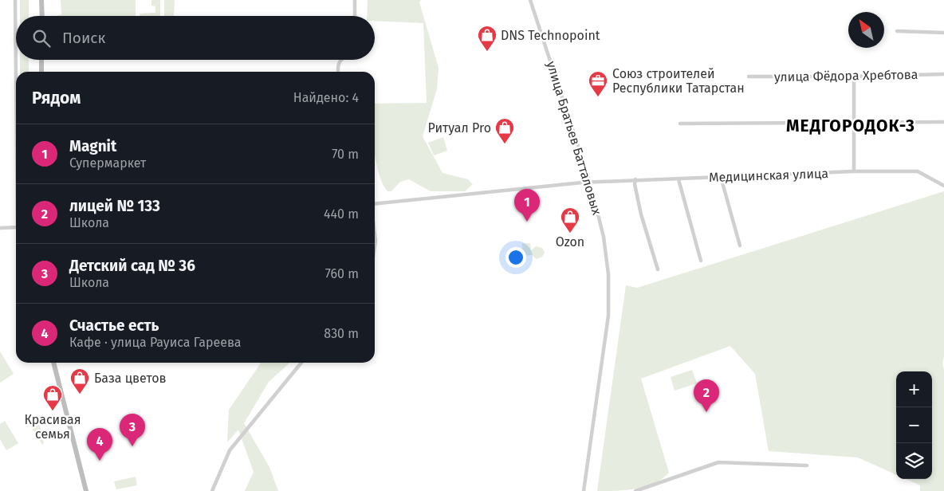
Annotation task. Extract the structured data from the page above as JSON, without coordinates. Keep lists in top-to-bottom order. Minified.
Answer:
{"streets":{"street":["улица Фёдора Хребтова","улица Братьев Батталовых","Медицинская улица"]},"crossings":[["улица Братьев Батталовых","Медицинская улица"]],"districts":["МЕДГОРОДОК-3"],"places":{"shop":["DNS Technopoint","Ритуал Pro","Ozon","База цветов","Красивая семья"],"office":["Союз строителей Республики Татарстан"]},"north":"top left","page":{"search":"Поиск","heading":["Рядом","Найдено: 4"],"list":[{"mark":"1","name":"Magnit","note":"Супермаркет","value":"70 m"},{"mark":"2","name":"лицей № 133","note":"Школа","value":"440 m"},{"mark":"3","name":"Детский сад № 36","note":"Школа","value":"760 m"},{"mark":"4","name":"Счастье есть","note":"Кафе · улица Рауиса Гареева","value":"830 m"}],"pins":["1","2","3","4"],"map_buttons":["+","−"]}}
